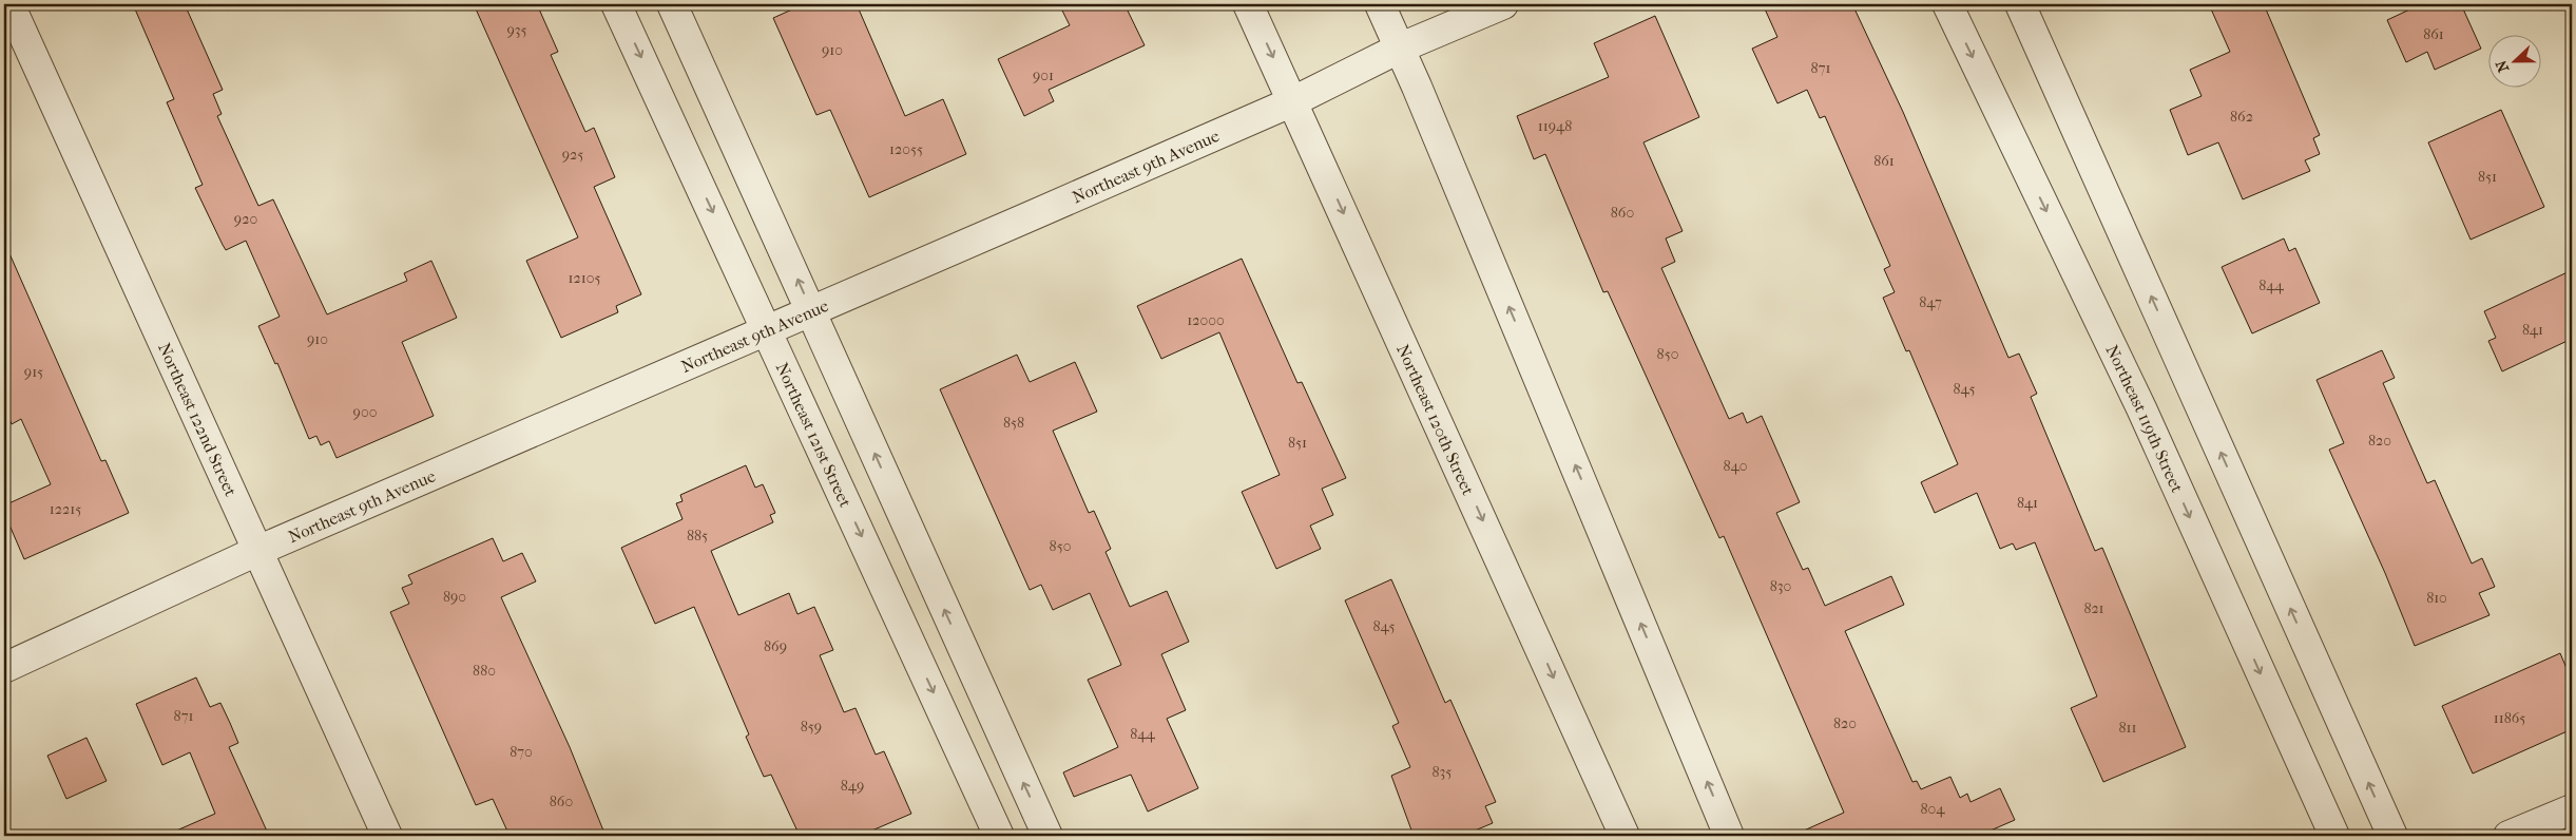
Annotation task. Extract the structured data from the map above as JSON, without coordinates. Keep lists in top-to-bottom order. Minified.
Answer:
{"streets":{"street":["Northeast 9th Avenue","Northeast 119th Street","Northeast 122nd Street","Northeast 120th Street","Northeast 121st Street"]},"crossings":[["Northeast 9th Avenue","Northeast 122nd Street"],["Northeast 9th Avenue","Northeast 120th Street"],["Northeast 9th Avenue","Northeast 121st Street"]],"house_numbers":["935","861","910","871","901","862","11948","12055","925","861","851","860","920","12105","844","847","12000","841","910","850","915","845","900","858","820","851","840","841","12215","885","850","830","890","810","821","845","869","880","871","11865","820","859","811","844","870","835","849","860","804"],"north":"left"}
